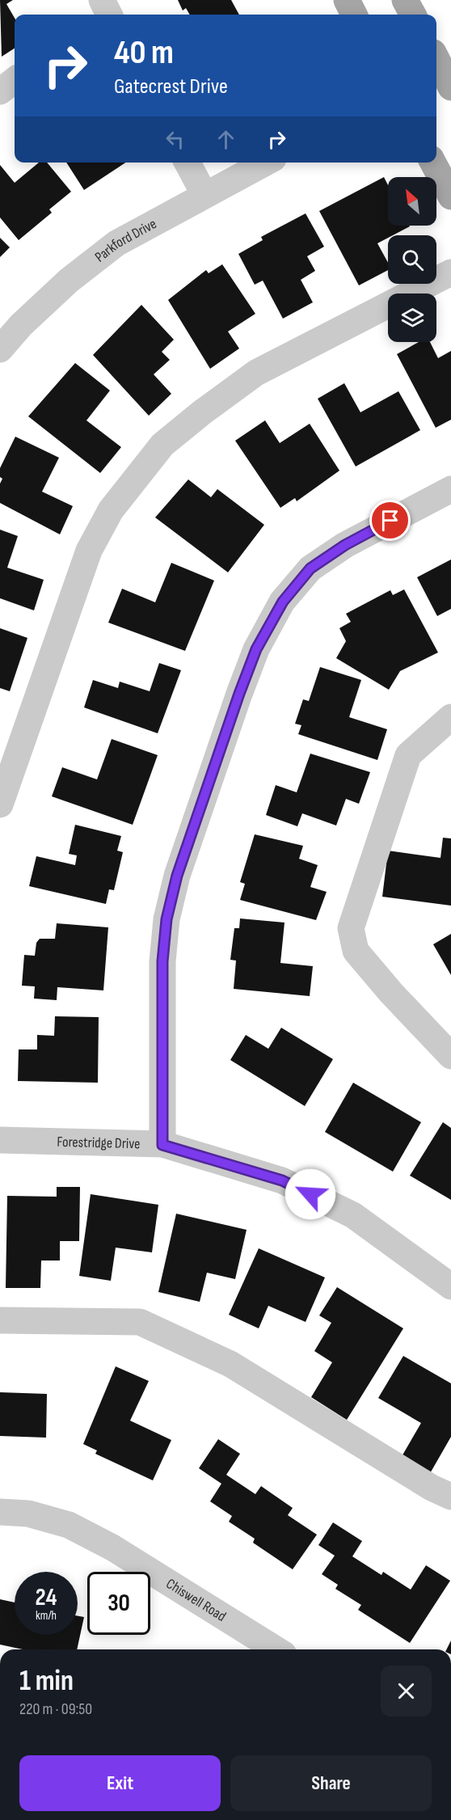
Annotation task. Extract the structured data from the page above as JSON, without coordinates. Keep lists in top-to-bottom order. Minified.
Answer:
{"streets":{"street":["Parkford Drive","Forestridge Drive","Chiswell Road"]},"north":"top left","page":{"turn":["40 m","Gatecrest Drive"],"speed":"24 km/h","limit":"30","heading":["1 min","220 m · 09:50"],"buttons":["Exit","Share"]}}
